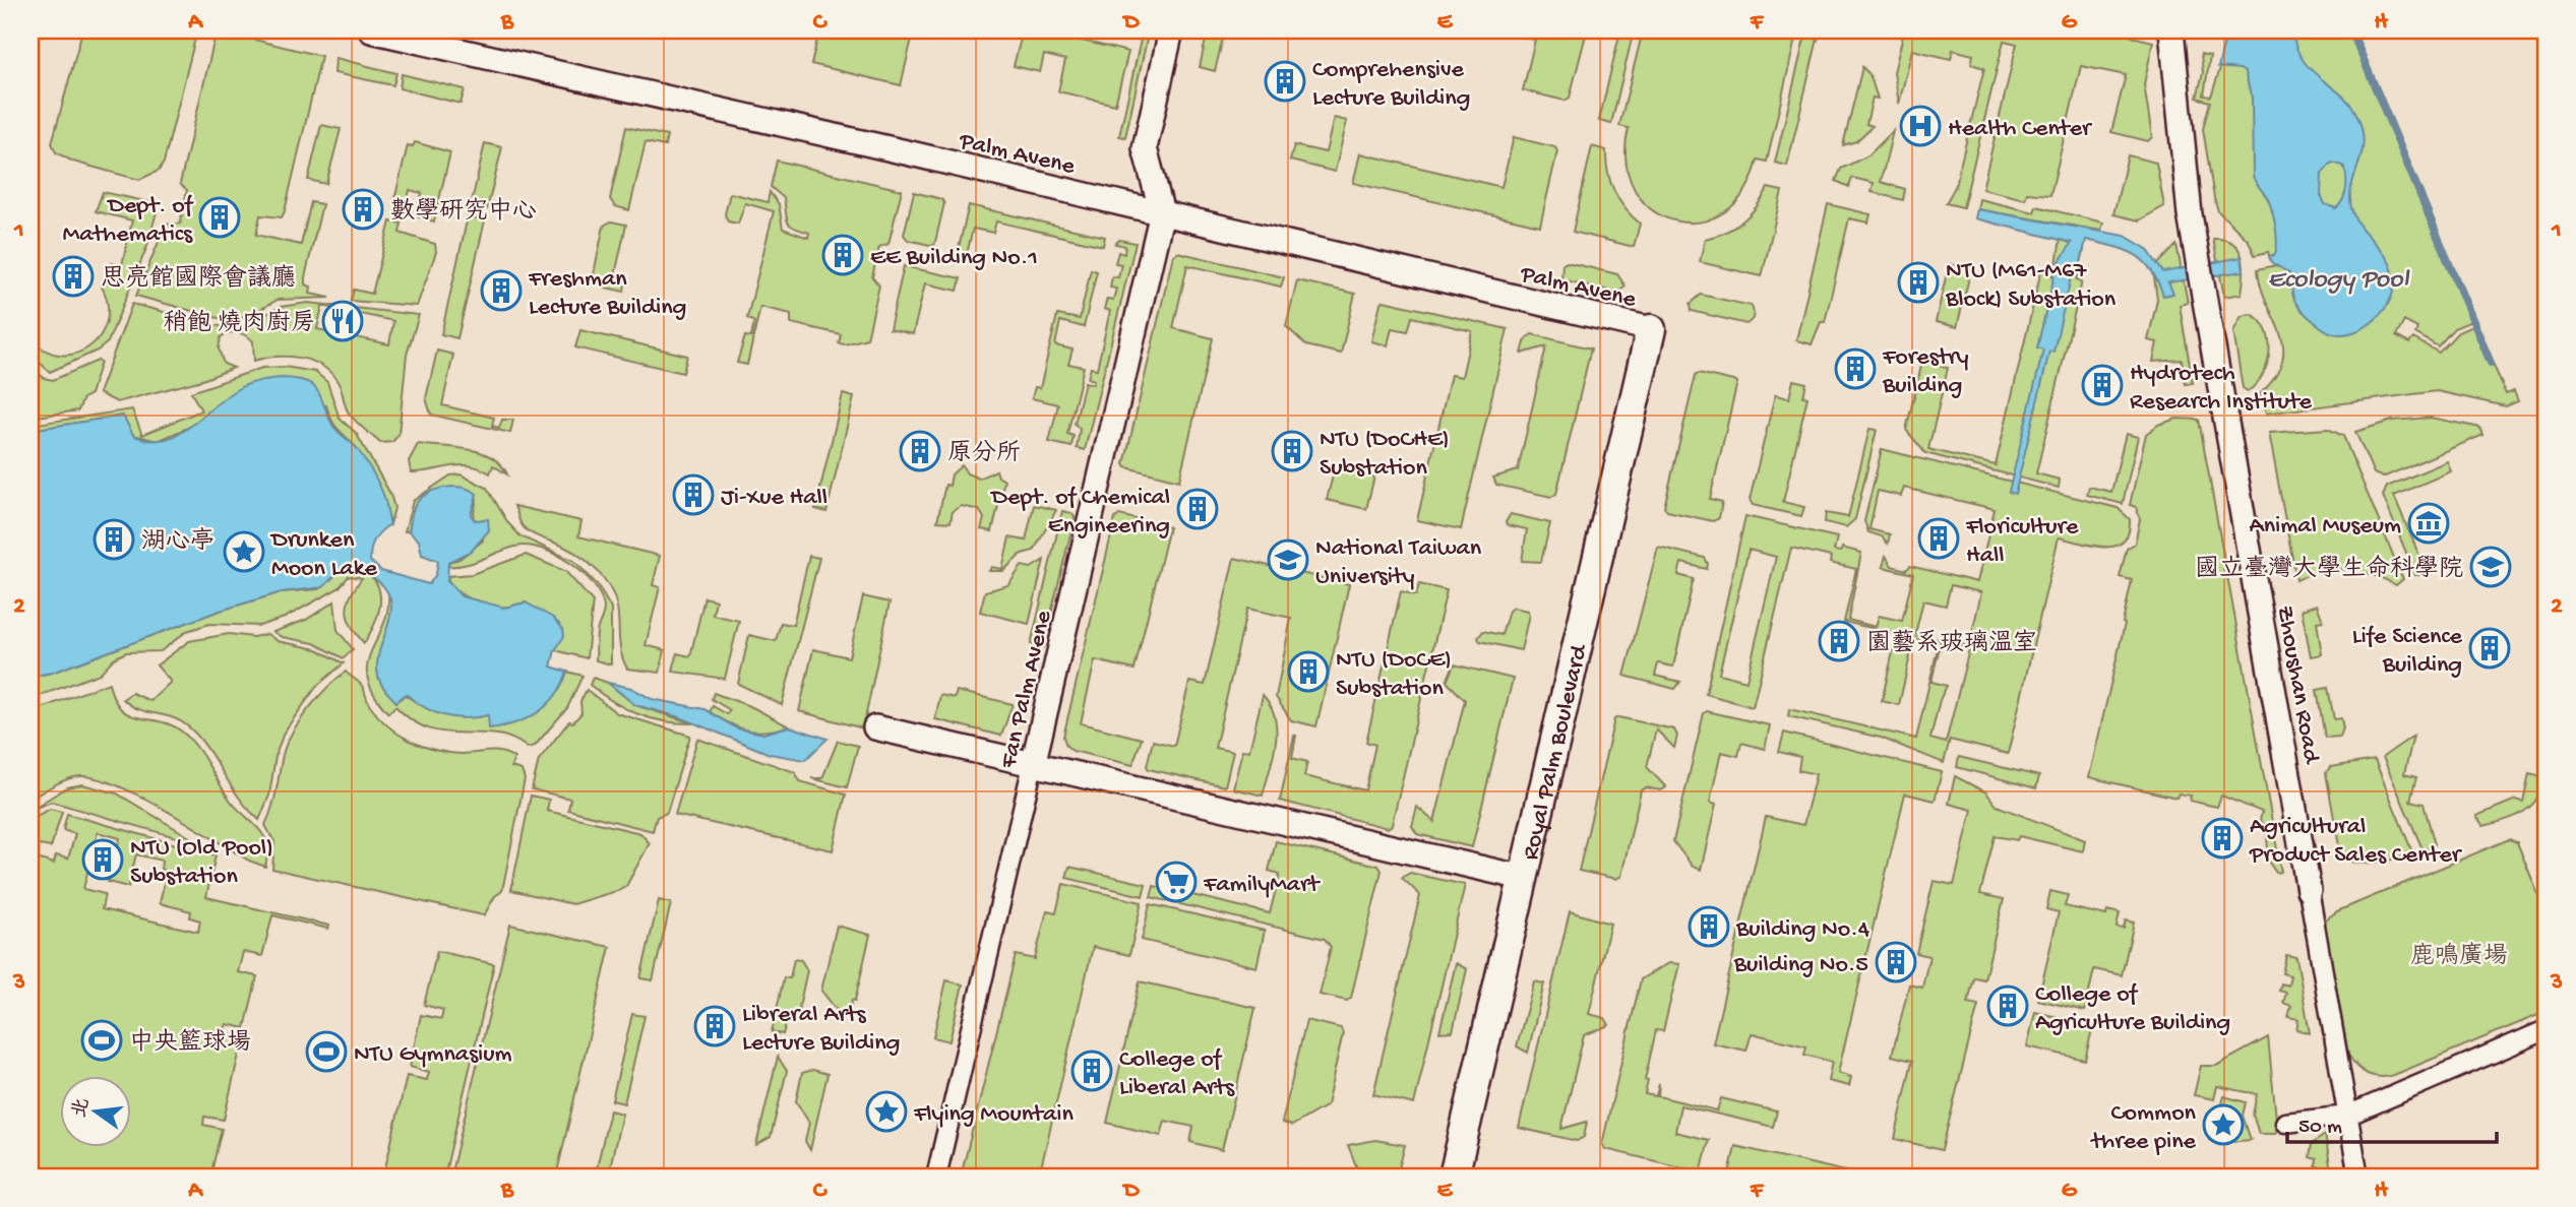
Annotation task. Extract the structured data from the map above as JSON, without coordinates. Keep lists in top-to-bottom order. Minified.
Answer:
{"streets":{"street":["Palm Avene","Zhoushan Road","Fan Palm Avene","Royal Palm Boulevard"]},"crossings":[["Palm Avene","Fan Palm Avene"],["Palm Avene","Royal Palm Boulevard"]],"water":["Ecology Pool"],"parks":["鹿鳴廣場"],"places":{"building":["Comprehensive Lecture Building","數學研究中心","Dept. of Mathematics","EE Building No.1","思亮館國際會議廳","NTU (M61-M67 Block) Substation","Freshman Lecture Building","Forestry Building","Hydrotech Research Institute","原分所","NTU (DoCHE) Substation","Ji-Xue Hall","Dept. of Chemical Engineering","Floriculture Hall","湖心亭","園藝系玻璃溫室","Life Science Building","NTU (DoCE) Substation","Agricultural Product Sales Center","NTU (Old Pool) Substation","Building No.4","Building No.5","College of Agriculture Building","Libreral Arts Lecture Building","College of Liberal Arts"],"hospital":["Health Center"],"restaurant":["稍飽 燒肉廚房"],"museum":["Animal Museum"],"place":["Drunken Moon Lake","Flying Mountain","Common three pine"],"school or university":["National Taiwan University","國立臺灣大學生命科學院"],"supermarket":["FamilyMart"],"sports":["中央籃球場","NTU Gymnasium"]},"scale_bar":"50 m","north":"left","grid":{"columns":["A","B","C","D","E","F","G","H"],"rows":["1","2","3"]}}
